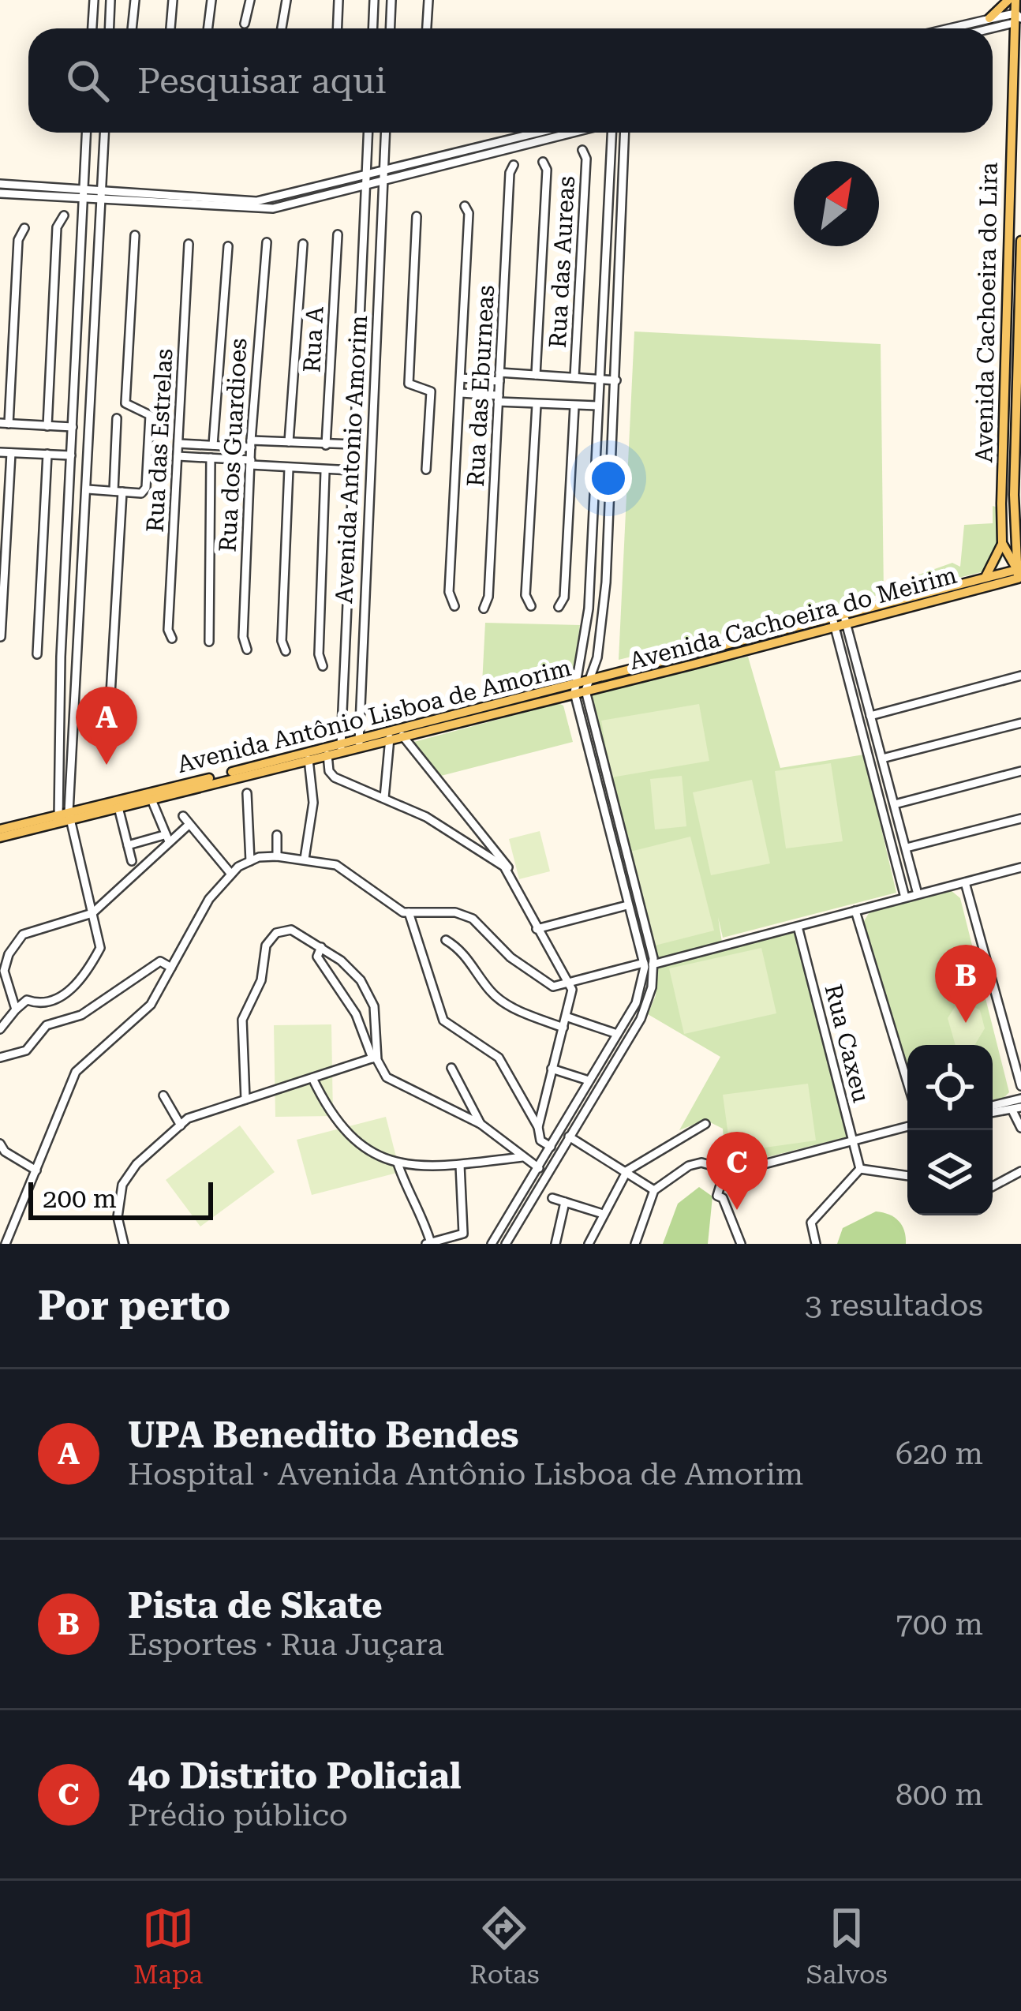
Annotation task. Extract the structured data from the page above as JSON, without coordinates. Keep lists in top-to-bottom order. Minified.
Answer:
{"streets":{"main road":["Avenida Cachoeira do Lira","Avenida Cachoeira do Meirim","Avenida Antônio Lisboa de Amorim"],"street":["Rua das Aureas","Rua A","Rua das Eburneas","Rua das Estrelas","Rua dos Guardioes","Avenida Antonio Amorim","Rua Caxeu"]},"crossings":[["Avenida Cachoeira do Lira","Avenida Cachoeira do Meirim"],["Rua A","Avenida Antonio Amorim"],["Rua das Estrelas","Avenida Antonio Amorim"],["Rua dos Guardioes","Avenida Antonio Amorim"],["Avenida Antonio Amorim","Avenida Antônio Lisboa de Amorim"],["Avenida Cachoeira do Meirim","Avenida Antônio Lisboa de Amorim"]],"scale_bar":"200 m","north":"top right","page":{"search":"Pesquisar aqui","pins":["A","B","C"],"scale":"200 m","heading":["Por perto","3 resultados"],"list":[{"mark":"A","name":"UPA Benedito Bendes","note":"Hospital · Avenida Antônio Lisboa de Amorim","value":"620 m"},{"mark":"B","name":"Pista de Skate","note":"Esportes · Rua Juçara","value":"700 m"},{"mark":"C","name":"4o Distrito Policial","note":"Prédio público","value":"800 m"}],"nav":["Mapa","Rotas","Salvos"]}}
